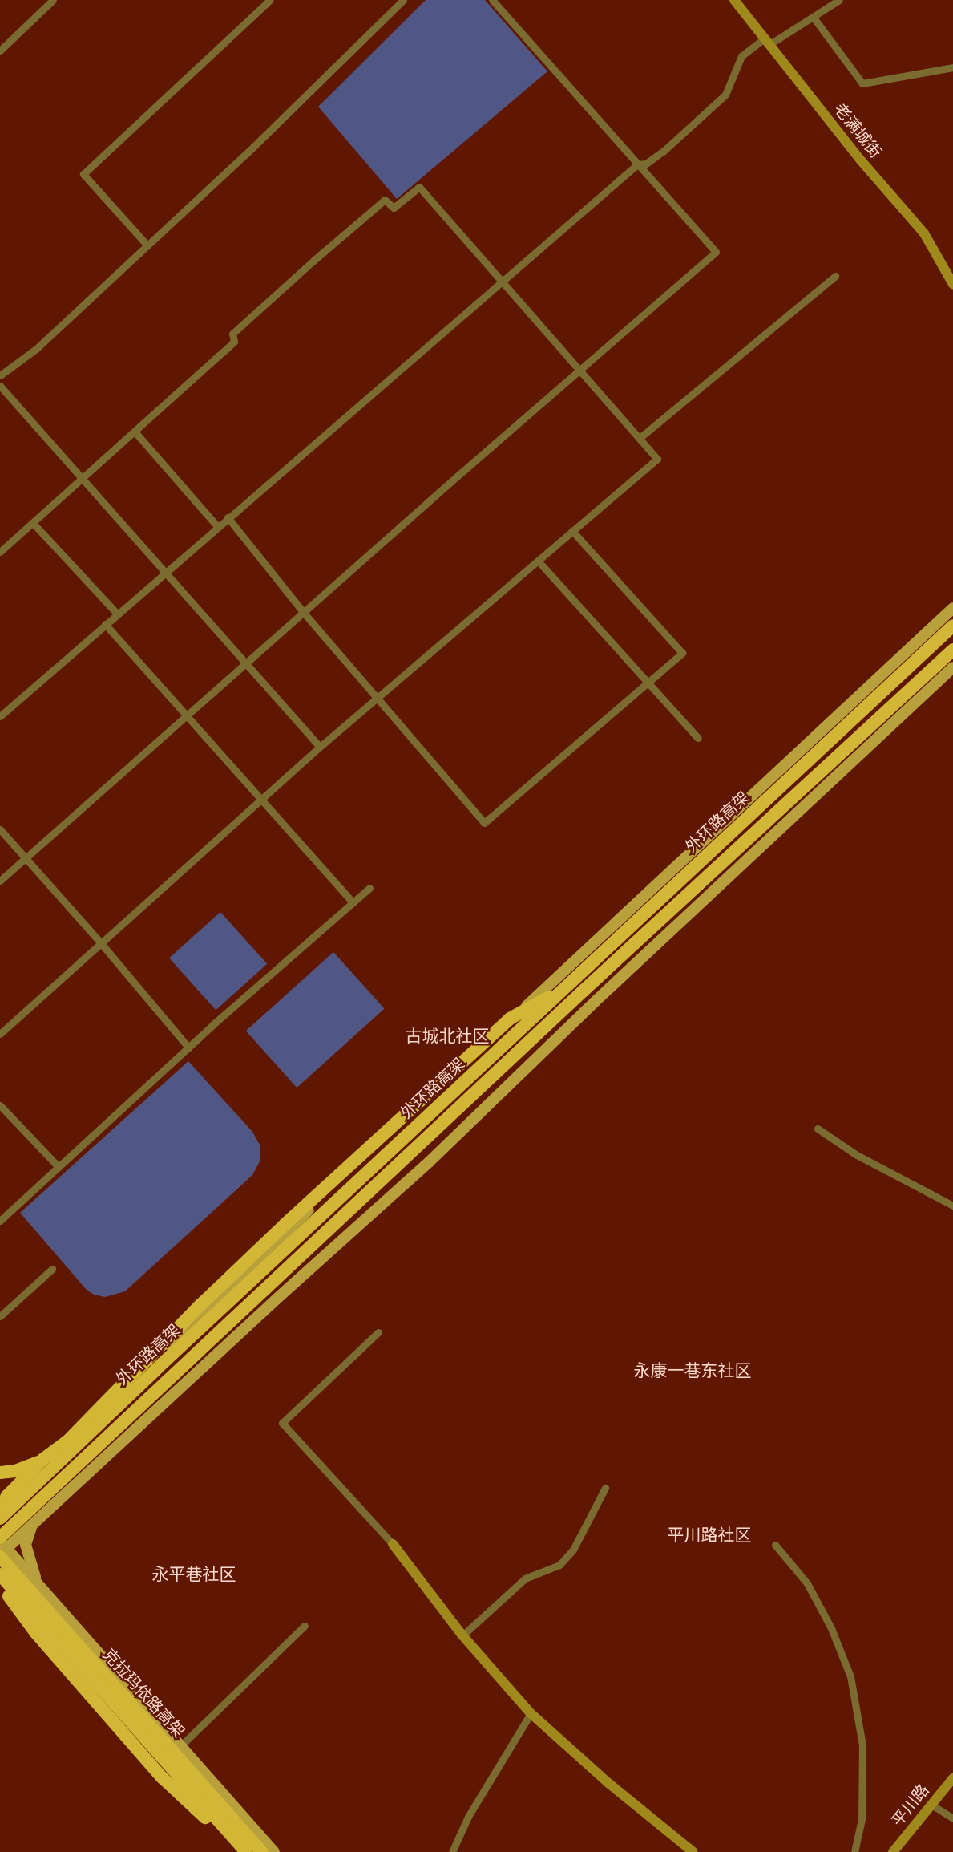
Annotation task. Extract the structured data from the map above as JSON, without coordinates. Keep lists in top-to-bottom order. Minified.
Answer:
{"streets":{"highway":["外环路高架","克拉玛依路高架"],"street":["老满城街","平川路"]},"crossings":[["外环路高架","克拉玛依路高架"]],"districts":["古城北社区","永康一巷东社区","平川路社区","永平巷社区"]}
